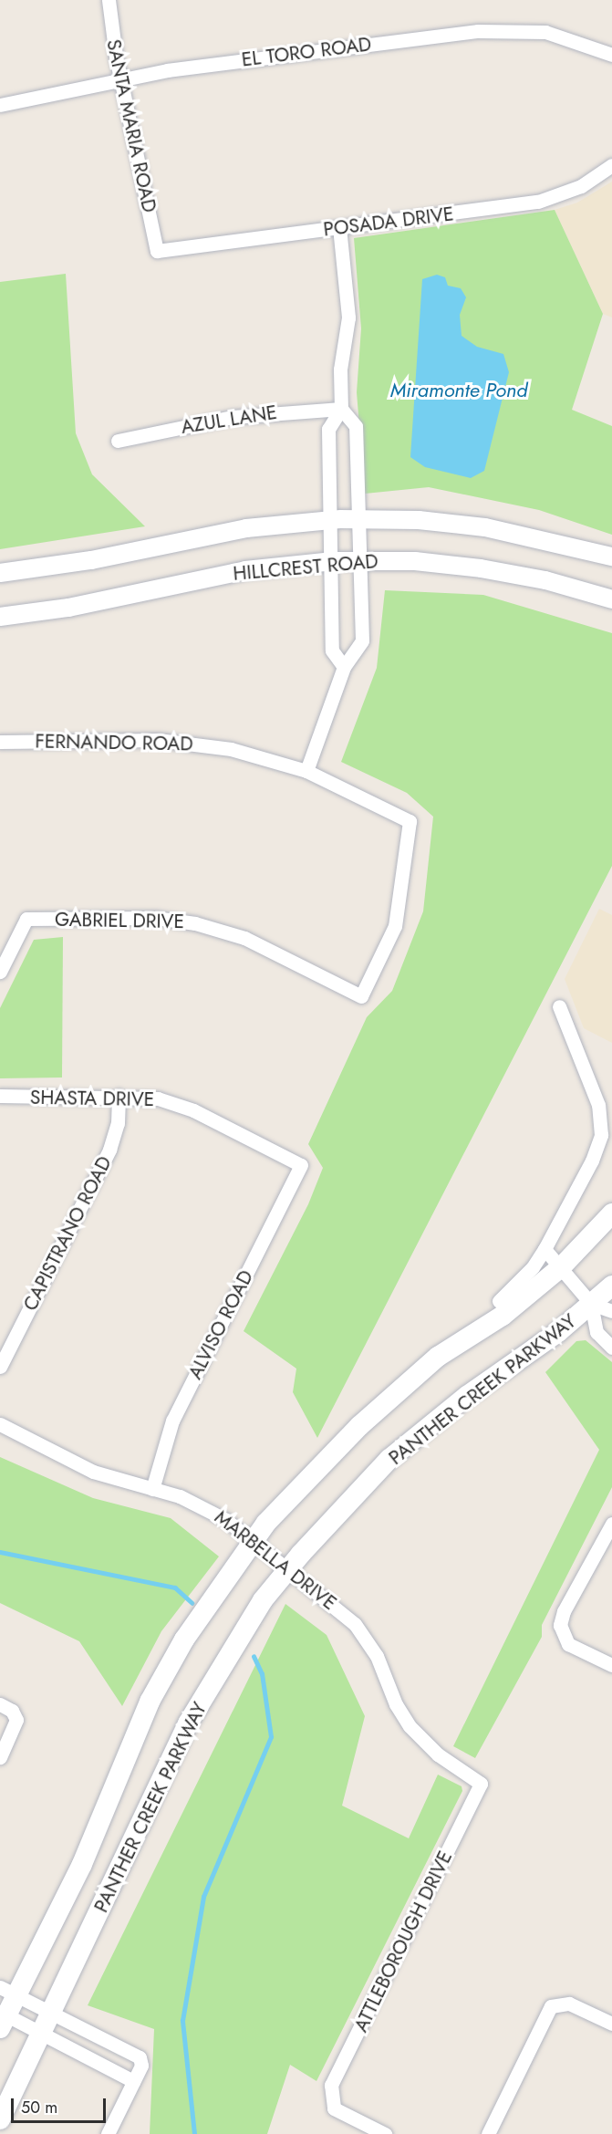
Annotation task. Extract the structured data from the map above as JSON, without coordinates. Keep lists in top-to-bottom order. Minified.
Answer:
{"streets":{"main road":["PANTHER CREEK PARKWAY"],"street":["EL TORO ROAD","SANTA MARIA ROAD","POSADA DRIVE","AZUL LANE","HILLCREST ROAD","FERNANDO ROAD","GABRIEL DRIVE","SHASTA DRIVE","CAPISTRANO ROAD","ALVISO ROAD","MARBELLA DRIVE","ATTLEBOROUGH DRIVE"]},"crossings":[["EL TORO ROAD","SANTA MARIA ROAD"],["SANTA MARIA ROAD","POSADA DRIVE"],["FERNANDO ROAD","GABRIEL DRIVE"],["SHASTA DRIVE","CAPISTRANO ROAD"],["SHASTA DRIVE","ALVISO ROAD"],["ALVISO ROAD","MARBELLA DRIVE"],["PANTHER CREEK PARKWAY","MARBELLA DRIVE"],["MARBELLA DRIVE","ATTLEBOROUGH DRIVE"]],"water":["Miramonte Pond"],"scale_bar":"50 m"}
